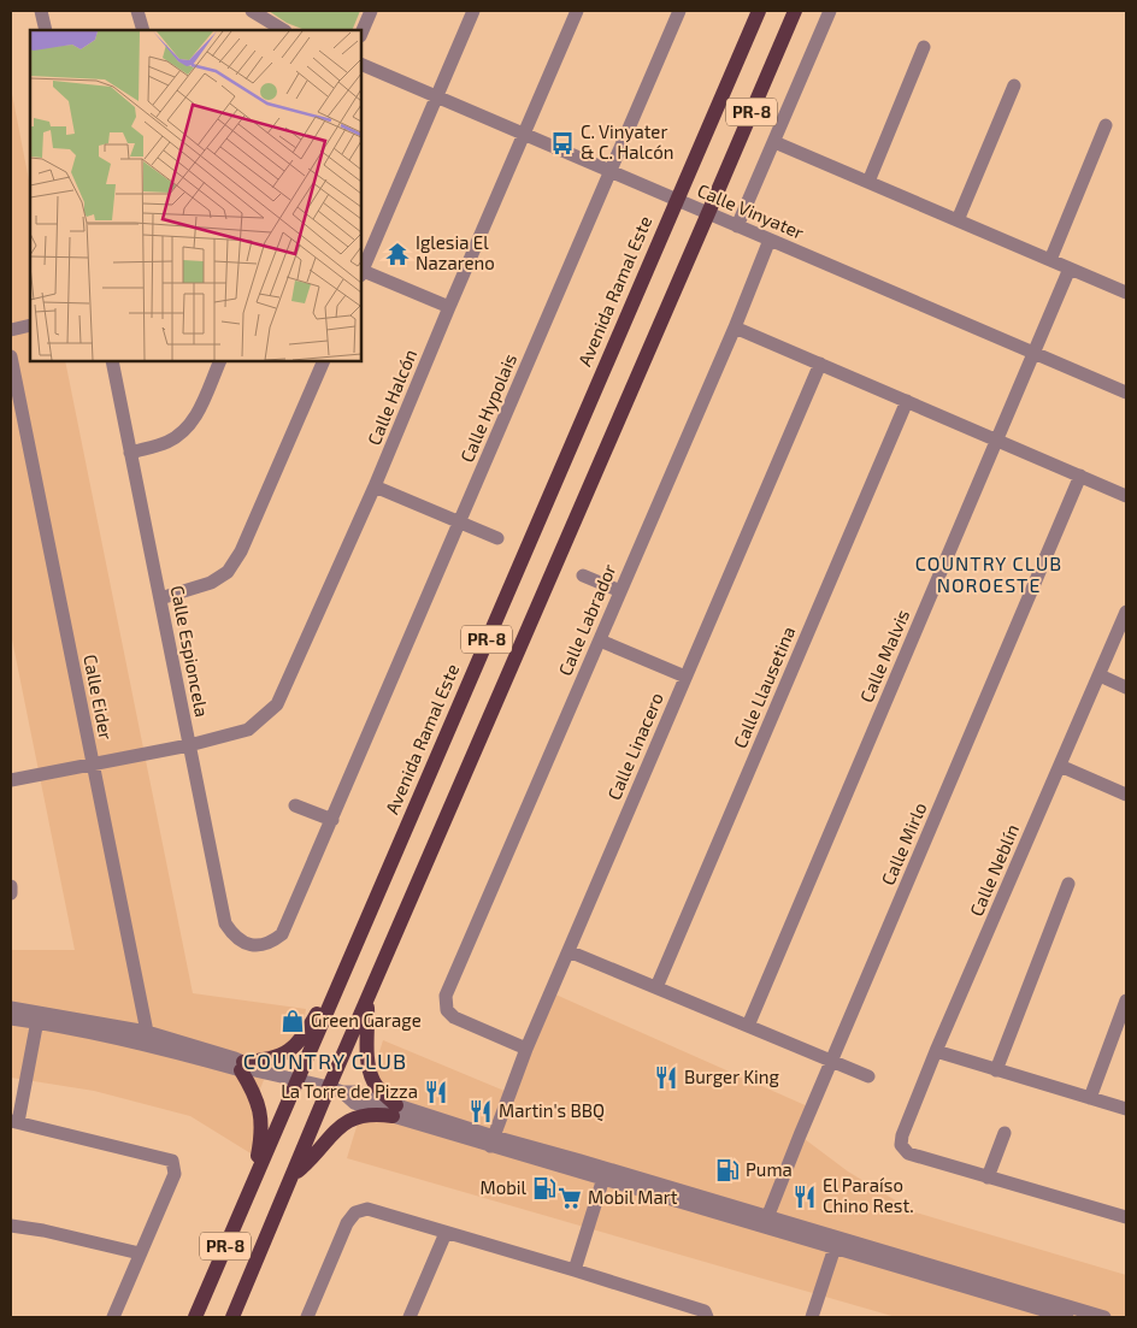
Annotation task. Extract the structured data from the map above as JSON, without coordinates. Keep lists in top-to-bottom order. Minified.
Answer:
{"streets":{"main road":["PR-8","Avenida Ramal Este"],"street":["Calle Vinyater","Calle Halcón","Calle Hypolais","Calle Labrador","Calle Espioncela","Calle Malvis","Calle Llausetina","Calle Eider","Calle Linacero","Calle Mirlo","Calle Neblín"]},"crossings":[["PR-8","Calle Vinyater"],["Calle Vinyater","Avenida Ramal Este"],["Calle Vinyater","Calle Halcón"],["Calle Vinyater","Calle Hypolais"],["Calle Vinyater","Calle Labrador"],["Calle Vinyater","Calle Malvis"],["Calle Halcón","Calle Espioncela"],["Calle Halcón","Calle Eider"],["Calle Hypolais","Calle Espioncela"],["Calle Labrador","Calle Linacero"]],"districts":["COUNTRY CLUB NOROESTE","COUNTRY CLUB"],"places":{"bus stop":["C. Vinyater & C. Halcón"],"temple":["Iglesia El Nazareno"],"shop":["Green Garage"],"restaurant":["Burger King","La Torre de Pizza","Martin's BBQ","El Paraíso Chino Rest."],"fuel station":["Puma","Mobil"],"supermarket":["Mobil Mart"]}}
